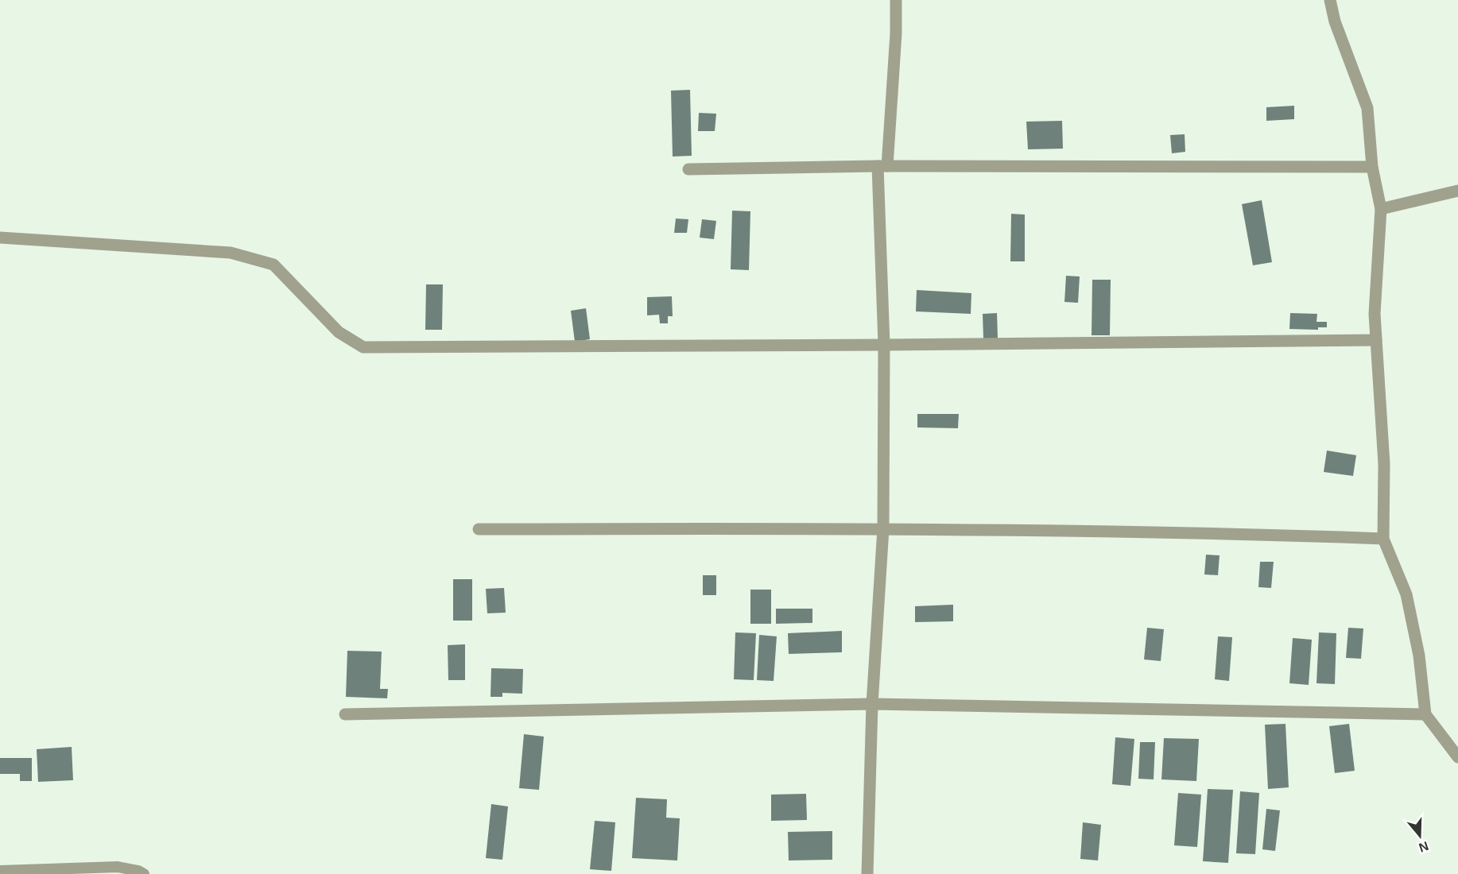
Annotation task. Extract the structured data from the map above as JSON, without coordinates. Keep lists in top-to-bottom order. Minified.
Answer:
{"north":"bottom"}
